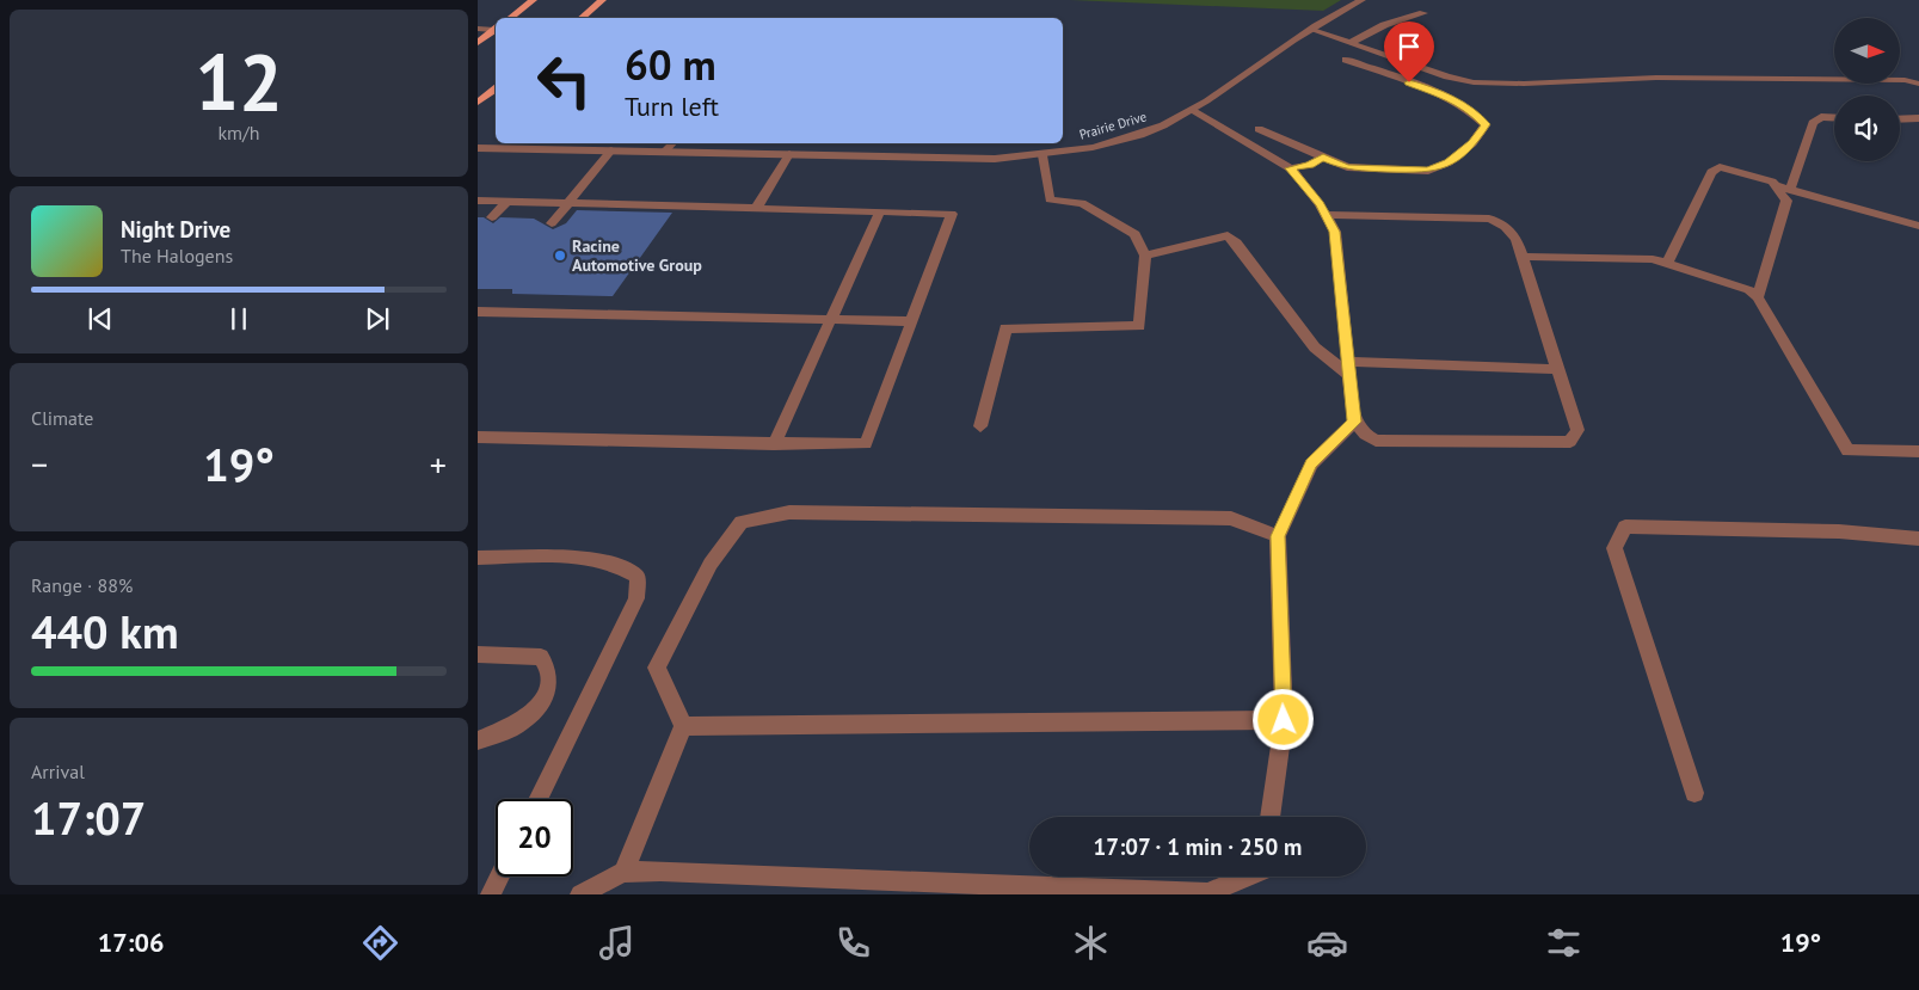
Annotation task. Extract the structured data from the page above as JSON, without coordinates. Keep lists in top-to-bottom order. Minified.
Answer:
{"streets":{"street":["Prairie Drive"]},"places":["Racine Automotive Group"],"north":"right","page":{"tile":[["12","km/h"],"Climate",["Range · 88%","440 km"],["Arrival","17:07"]],"turn":["60 m","Turn left"],"song":["Night Drive","The Halogens"],"heat":["−","19°","+"],"limit":"20","trip":"17:07 · 1 min · 250 m","tabs":["17:06","19°"]}}
